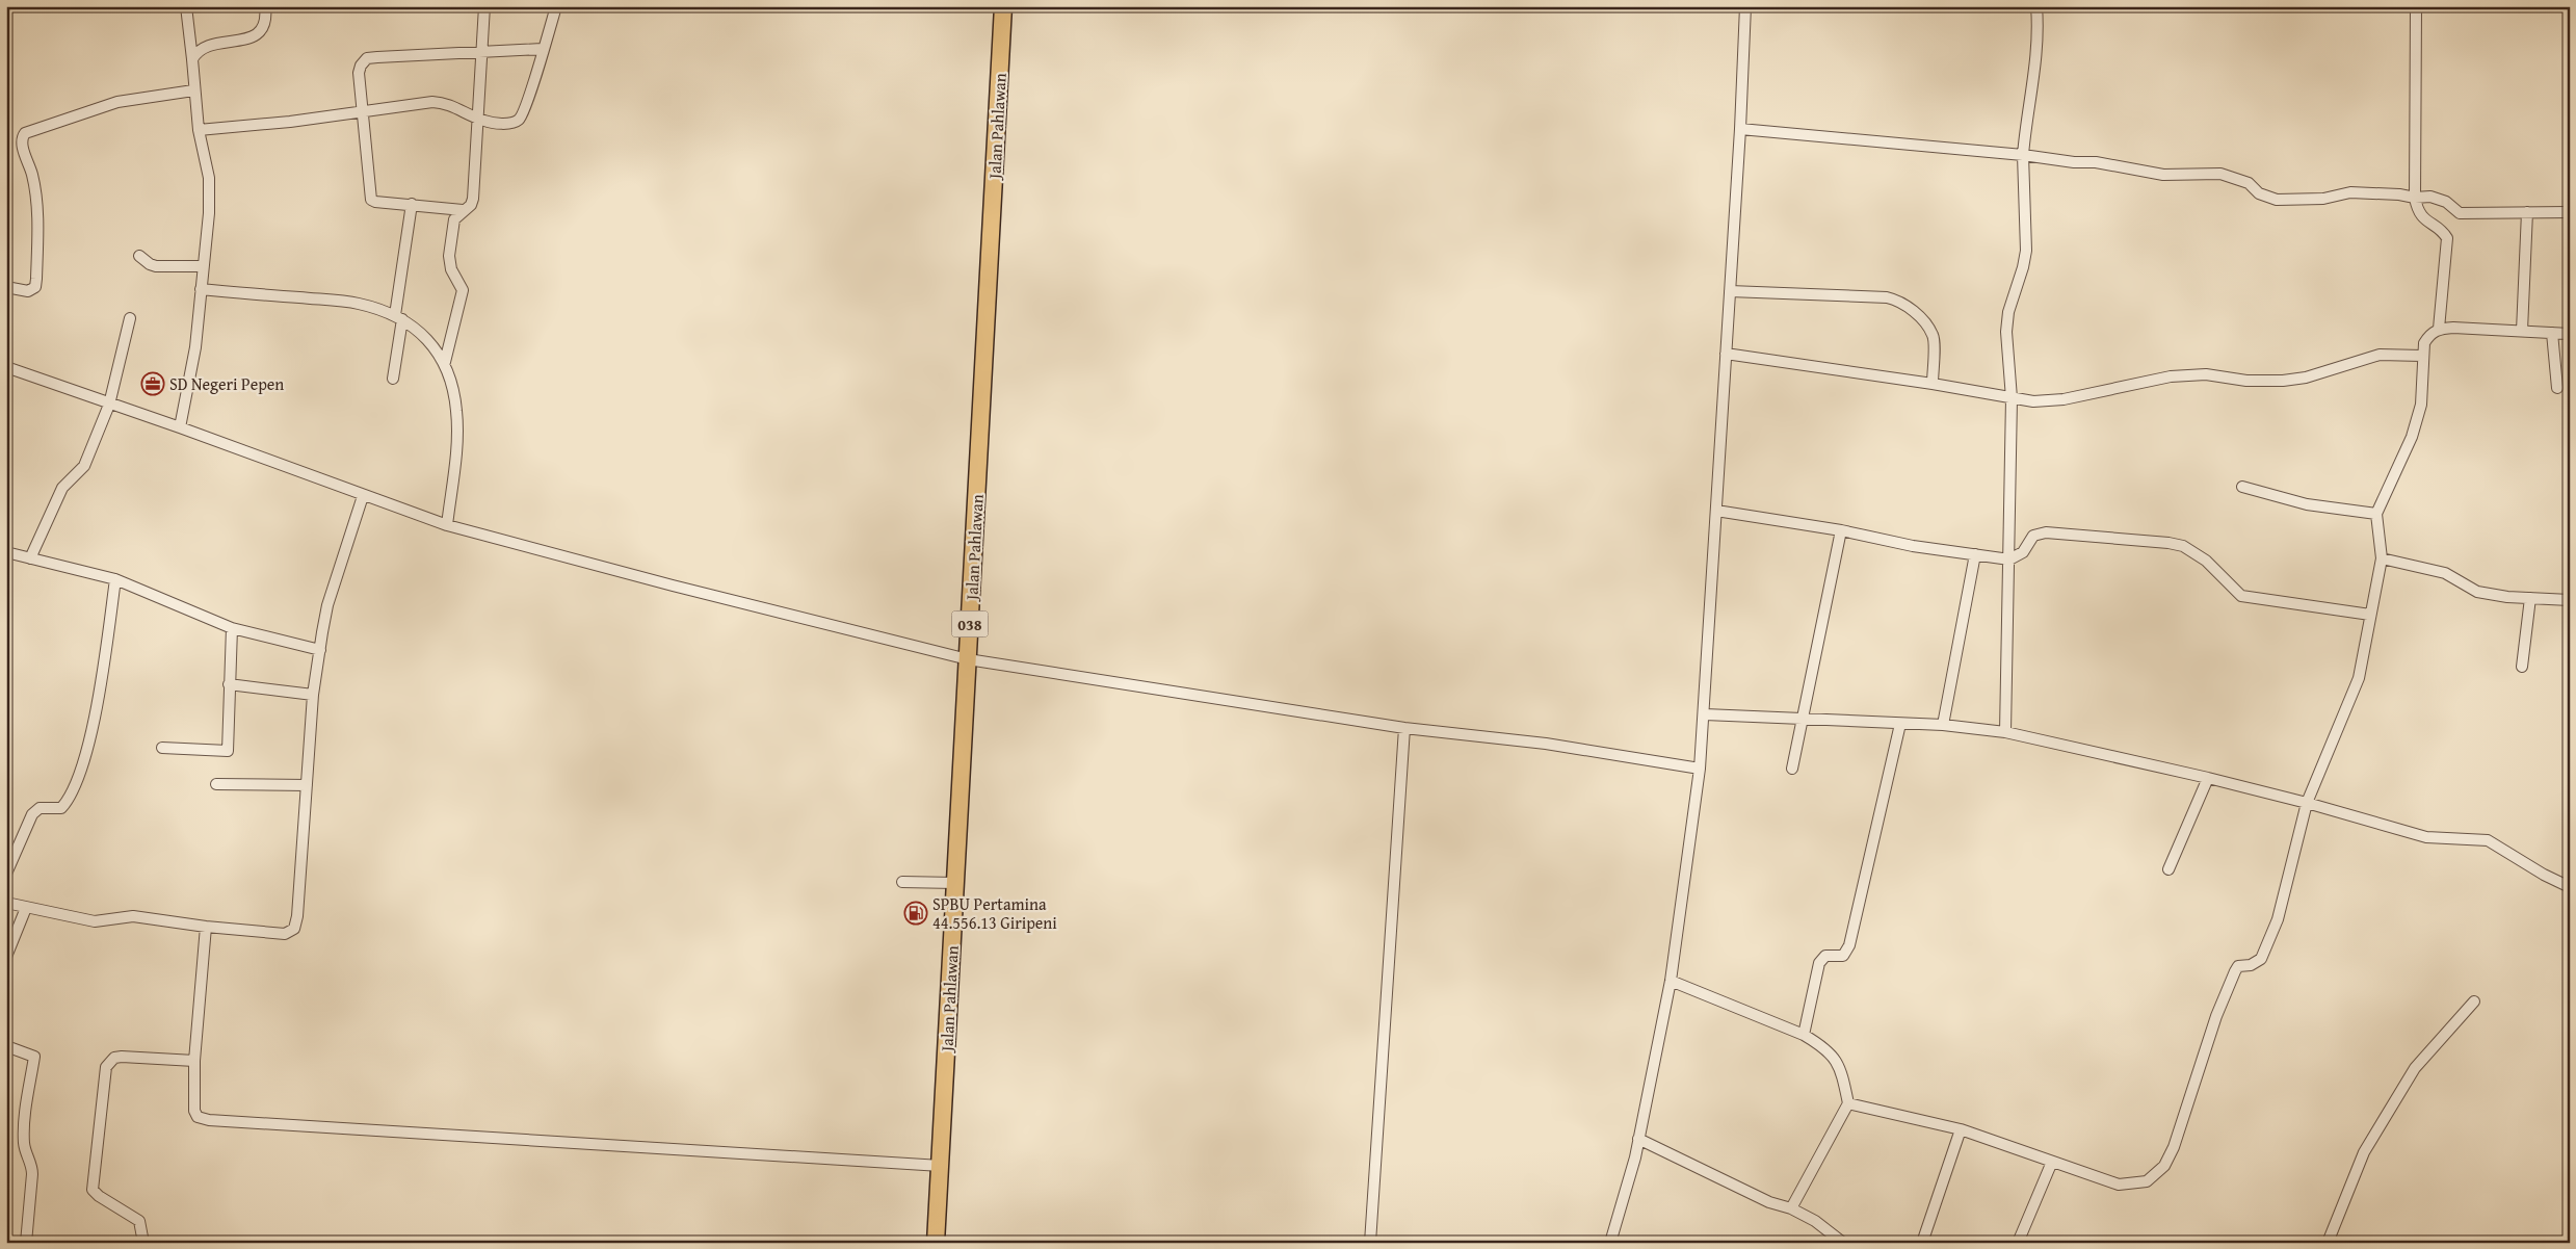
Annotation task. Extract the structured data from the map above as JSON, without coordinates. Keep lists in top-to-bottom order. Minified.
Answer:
{"streets":{"main road":["Jalan Pahlawan","038"]},"places":{"office":["SD Negeri Pepen"],"fuel station":["SPBU Pertamina 44.556.13 Giripeni"]}}
